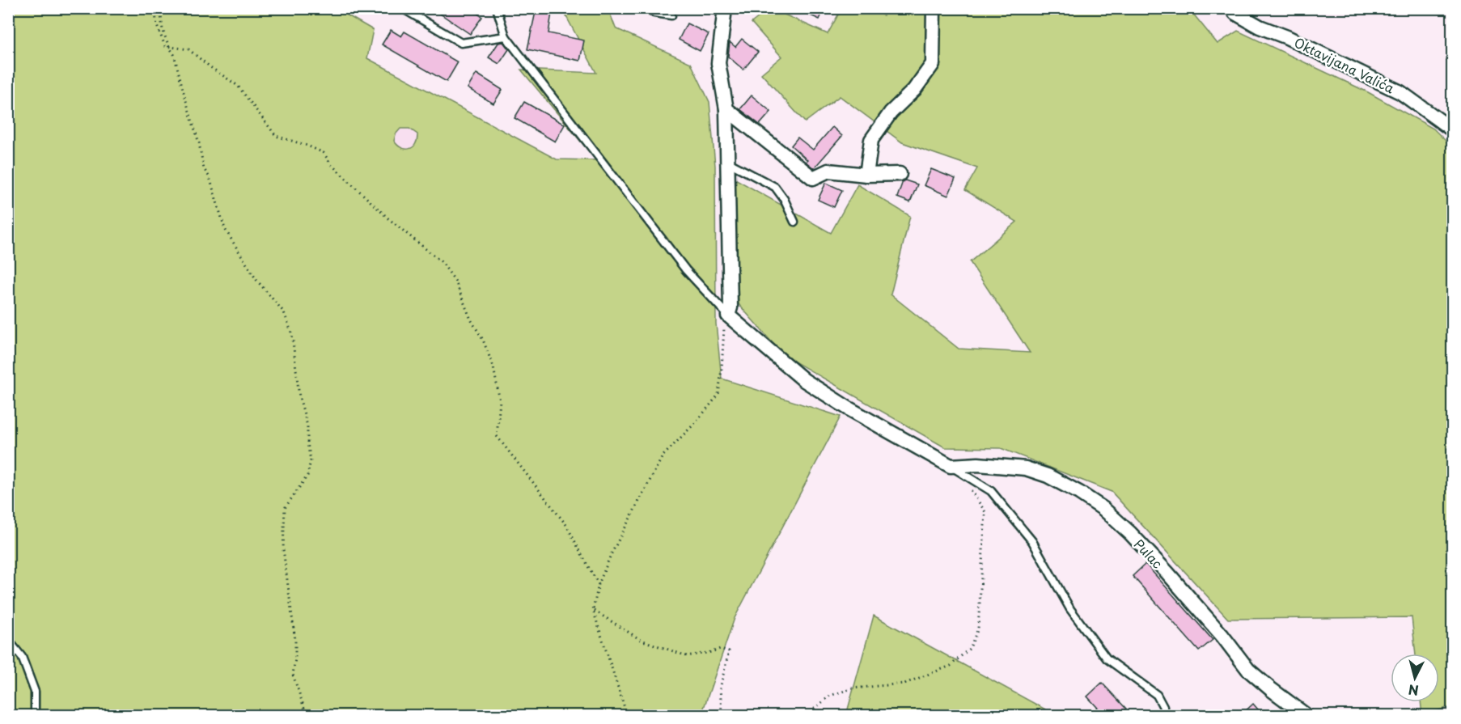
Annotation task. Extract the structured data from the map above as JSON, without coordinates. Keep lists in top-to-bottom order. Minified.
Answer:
{"streets":{"street":["Oktavijana Valića","Pulac"]},"north":"bottom"}
